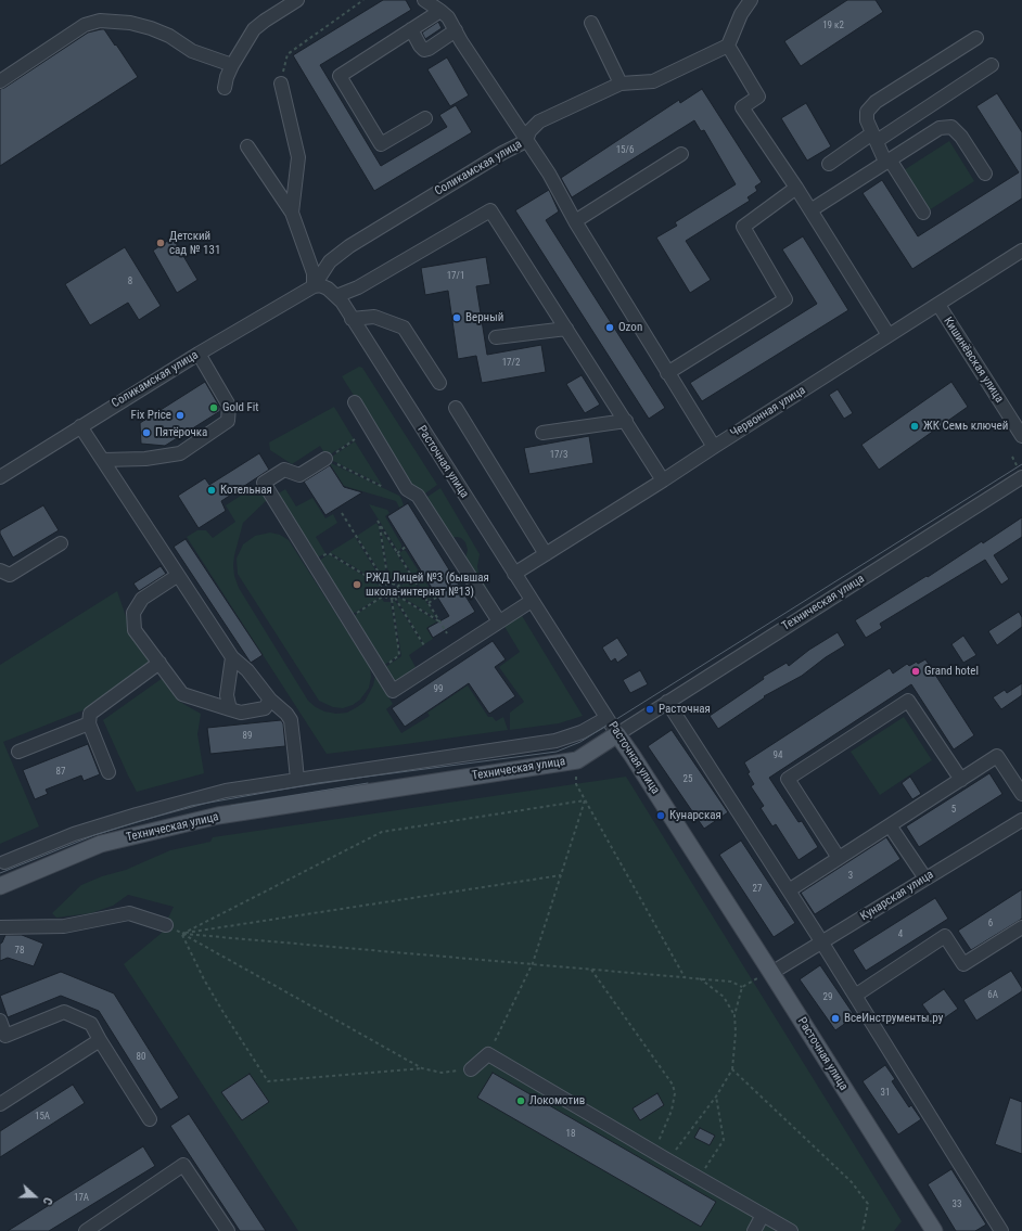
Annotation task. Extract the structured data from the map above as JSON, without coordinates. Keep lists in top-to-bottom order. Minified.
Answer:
{"streets":{"main road":["Расточная улица","Техническая улица"],"street":["Соликамская улица","Кишинёвская улица","Червонная улица","Кунарская улица"]},"crossings":[["Кишинёвская улица","Червонная улица"],["Червонная улица","Расточная улица"],["Расточная улица","Техническая улица"],["Расточная улица","Кунарская улица"]],"places":["Детский сад № 131","Верный","Ozon","Gold Fit","Fix Price","ЖК Семь ключей","Пятёрочка","Котельная","РЖД Лицей №3 (бывшая школа-интернат №13)","Grand hotel","Расточная","Кунарская","ВсеИнструменты.ру","Локомотив"],"house_numbers":["19 к2","15/6","17/1","8","17/2","17/3","99","89","94","87","25","5","3","27","6","4","78","6А","29","80","31","15А","18","17А","33"],"north":"right"}
